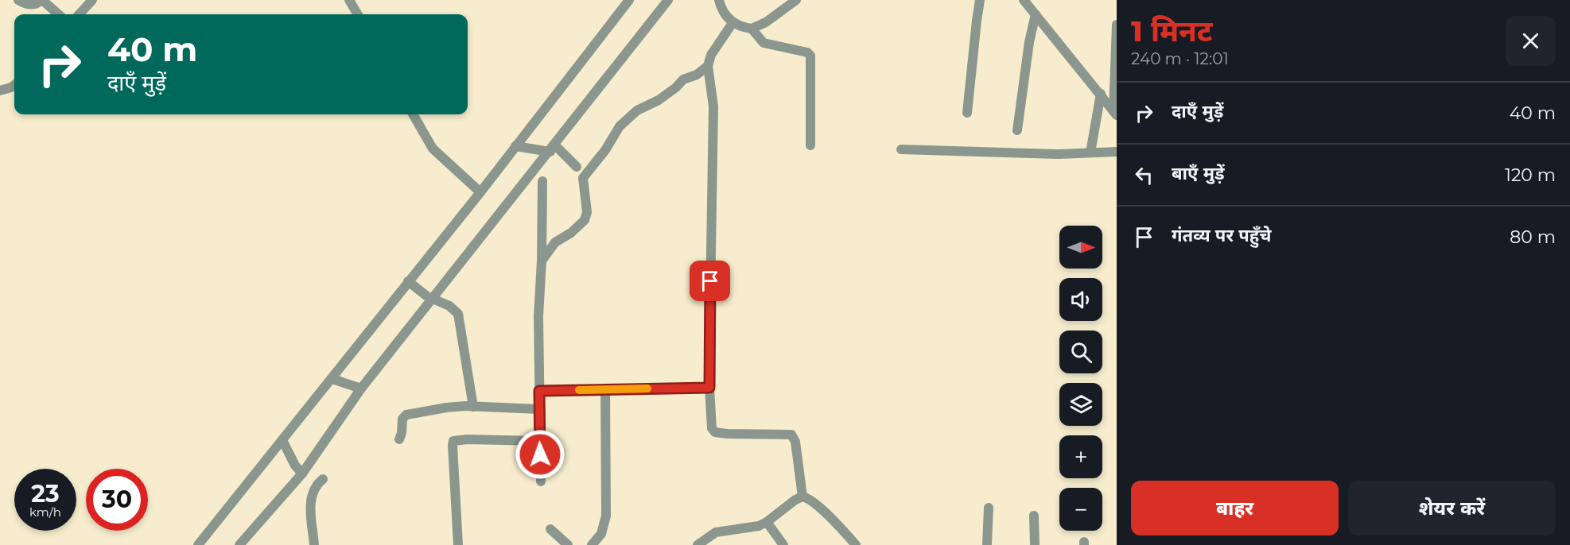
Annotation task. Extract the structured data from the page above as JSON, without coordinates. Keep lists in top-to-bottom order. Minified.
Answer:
{"north":"right","page":{"heading":["1 मिनट","240 m · 12:01"],"turn":["40 m","दाएँ मुड़ें"],"list":[{"name":"दाएँ मुड़ें","value":"40 m"},{"name":"बाएँ मुड़ें","value":"120 m"},{"name":"गंतव्य पर पहुँचे","value":"80 m"}],"map_buttons":["+","−"],"speed":"23 km/h","limit":"30","buttons":["बाहर","शेयर करें"]}}
